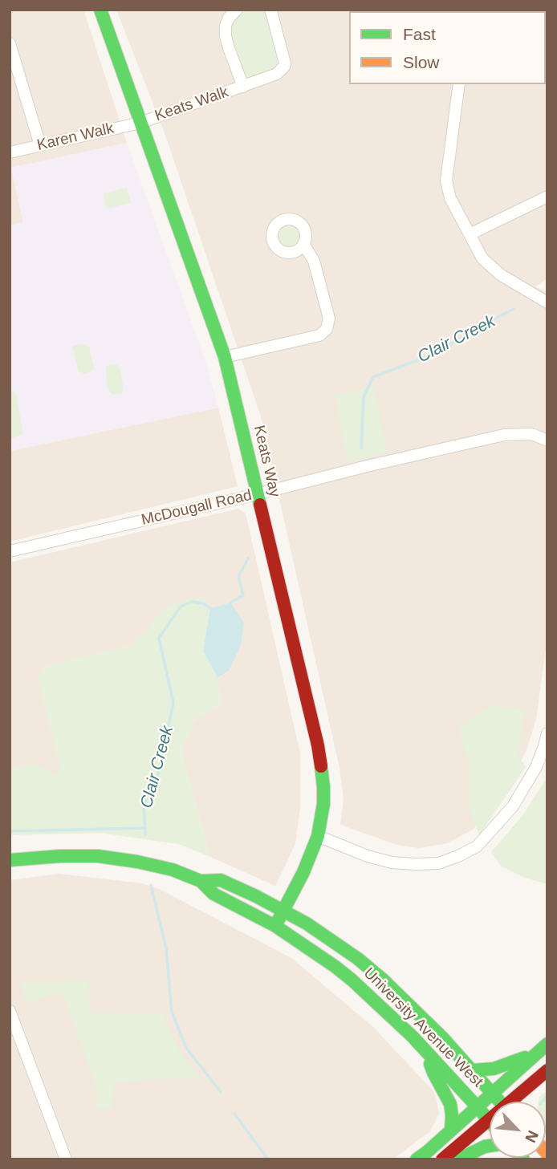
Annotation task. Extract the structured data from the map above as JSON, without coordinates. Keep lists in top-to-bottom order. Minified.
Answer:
{"streets":{"main road":["Keats Way","University Avenue West"],"street":["Keats Walk","Karen Walk","McDougall Road"]},"crossings":[["Keats Walk","Karen Walk"],["Keats Walk","Keats Way"],["Karen Walk","Keats Way"],["Keats Way","McDougall Road"],["Keats Way","University Avenue West"]],"water":["Clair Creek"],"legend":["Fast","Slow"],"north":"bottom right"}
